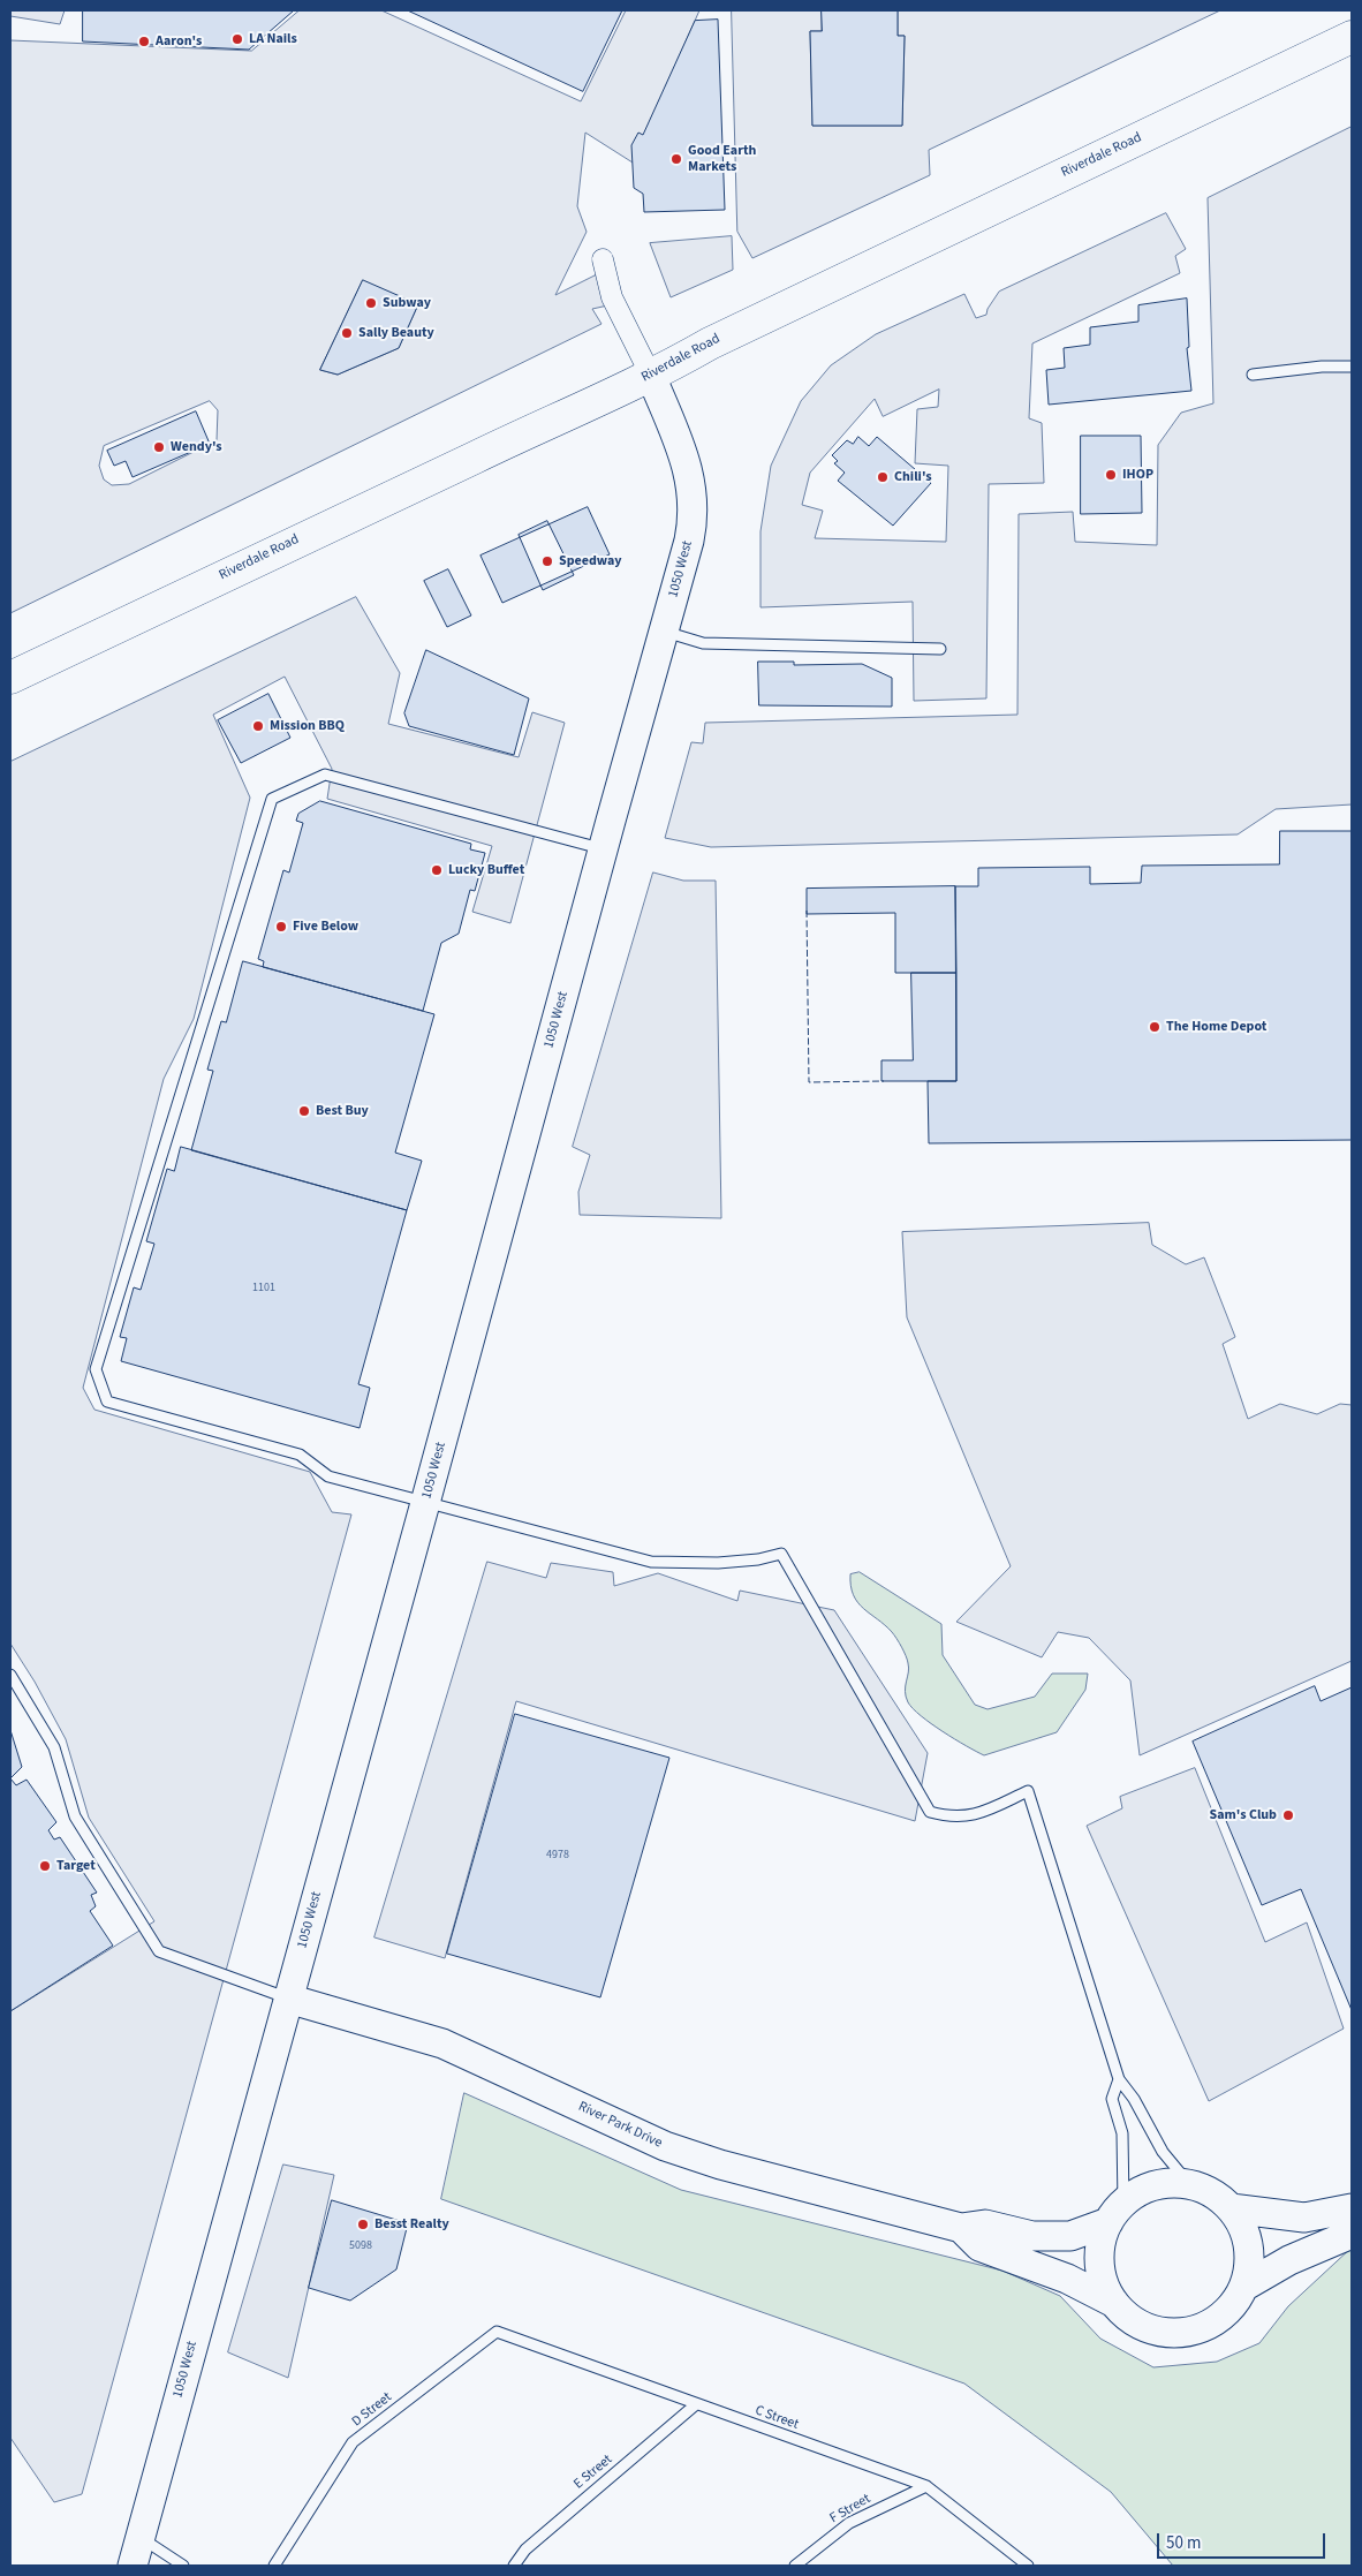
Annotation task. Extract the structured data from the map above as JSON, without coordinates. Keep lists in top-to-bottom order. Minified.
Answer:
{"streets":{"main road":["Riverdale Road","1050 West","River Park Drive"],"lane":["D Street","C Street","E Street","F Street"]},"crossings":[["Riverdale Road","1050 West"],["1050 West","River Park Drive"],["D Street","C Street"],["C Street","E Street"],["C Street","F Street"]],"places":["LA Nails","Aaron's","Good Earth Markets","Subway","Sally Beauty","Wendy's","IHOP","Chili's","Speedway","Mission BBQ","Lucky Buffet","Five Below","The Home Depot","Best Buy","Sam's Club","Target","Besst Realty"],"house_numbers":["1101","4978","5098"],"scale_bar":"50 m"}
